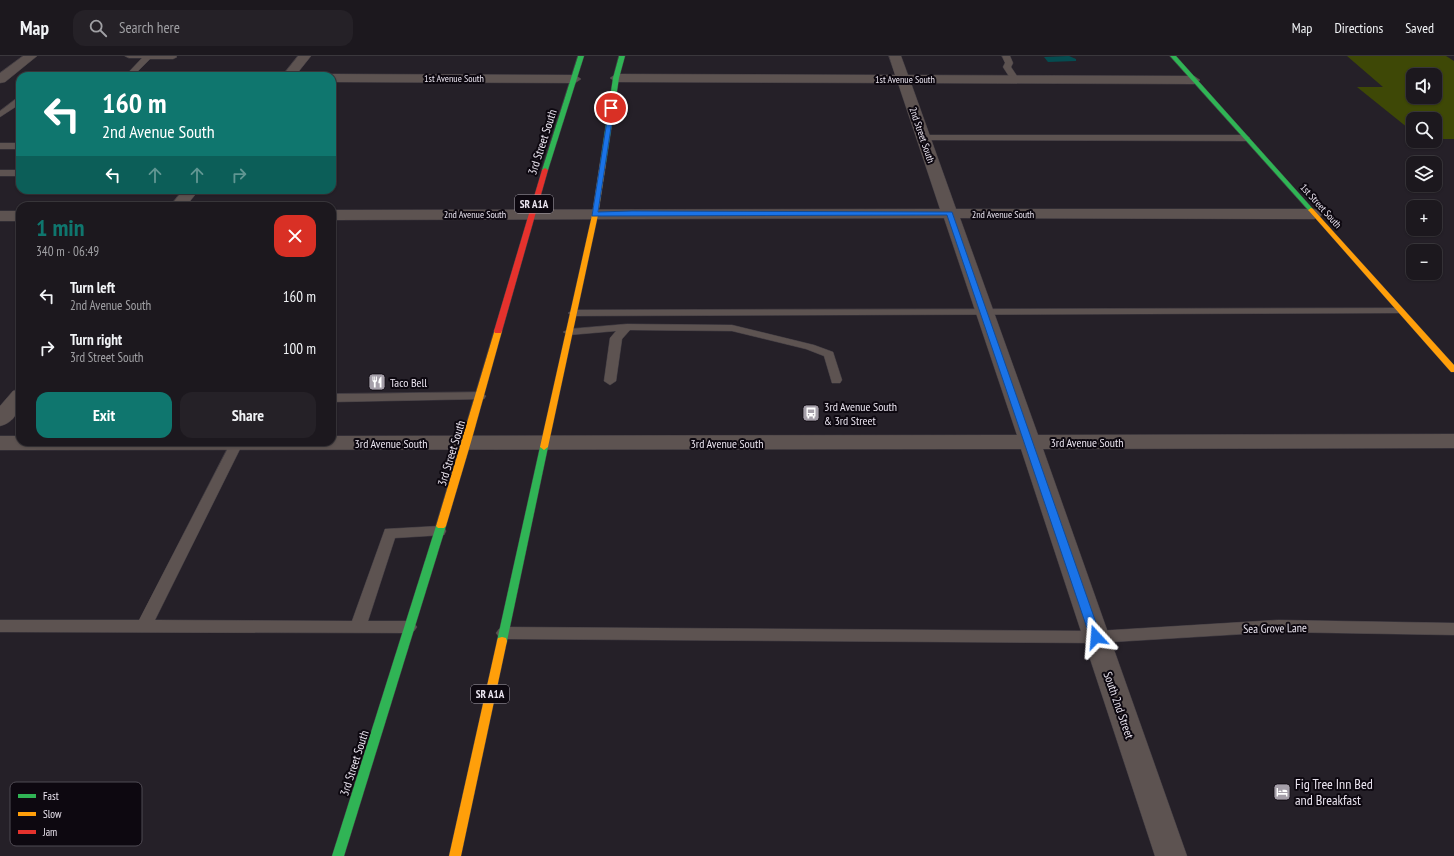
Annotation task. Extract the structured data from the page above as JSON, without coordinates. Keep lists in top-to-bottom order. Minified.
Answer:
{"streets":{"main road":["3rd Street South","SR A1A","1st Street South"],"street":["1st Avenue South","2nd Street South","2nd Avenue South","3rd Avenue South","South 2nd Street"],"lane":["Sea Grove Lane"]},"crossings":[["1st Avenue South","2nd Street South"],["1st Avenue South","3rd Street South"],["1st Avenue South","SR A1A"],["1st Avenue South","1st Street South"],["2nd Street South","2nd Avenue South"],["2nd Street South","South 2nd Street"],["3rd Street South","2nd Avenue South"],["3rd Street South","3rd Avenue South"],["SR A1A","2nd Avenue South"],["SR A1A","3rd Avenue South"],["SR A1A","Sea Grove Lane"],["1st Street South","2nd Avenue South"],["2nd Avenue South","South 2nd Street"],["3rd Avenue South","South 2nd Street"],["Sea Grove Lane","South 2nd Street"]],"places":{"restaurant":["Taco Bell"],"bus stop":["3rd Avenue South & 3rd Street"],"hotel":["Fig Tree Inn Bed and Breakfast"]},"legend":["Fast","Slow","Jam"],"page":{"header":"Map","search":"Search here","nav":["Map","Directions","Saved"],"map_buttons":["+","−"],"turn":["160 m","2nd Avenue South"],"heading":["1 min","340 m · 06:49"],"list":[{"name":"Turn left","note":"2nd Avenue South","value":"160 m"},{"name":"Turn right","note":"3rd Street South","value":"100 m"}],"buttons":["Exit","Share"]}}
